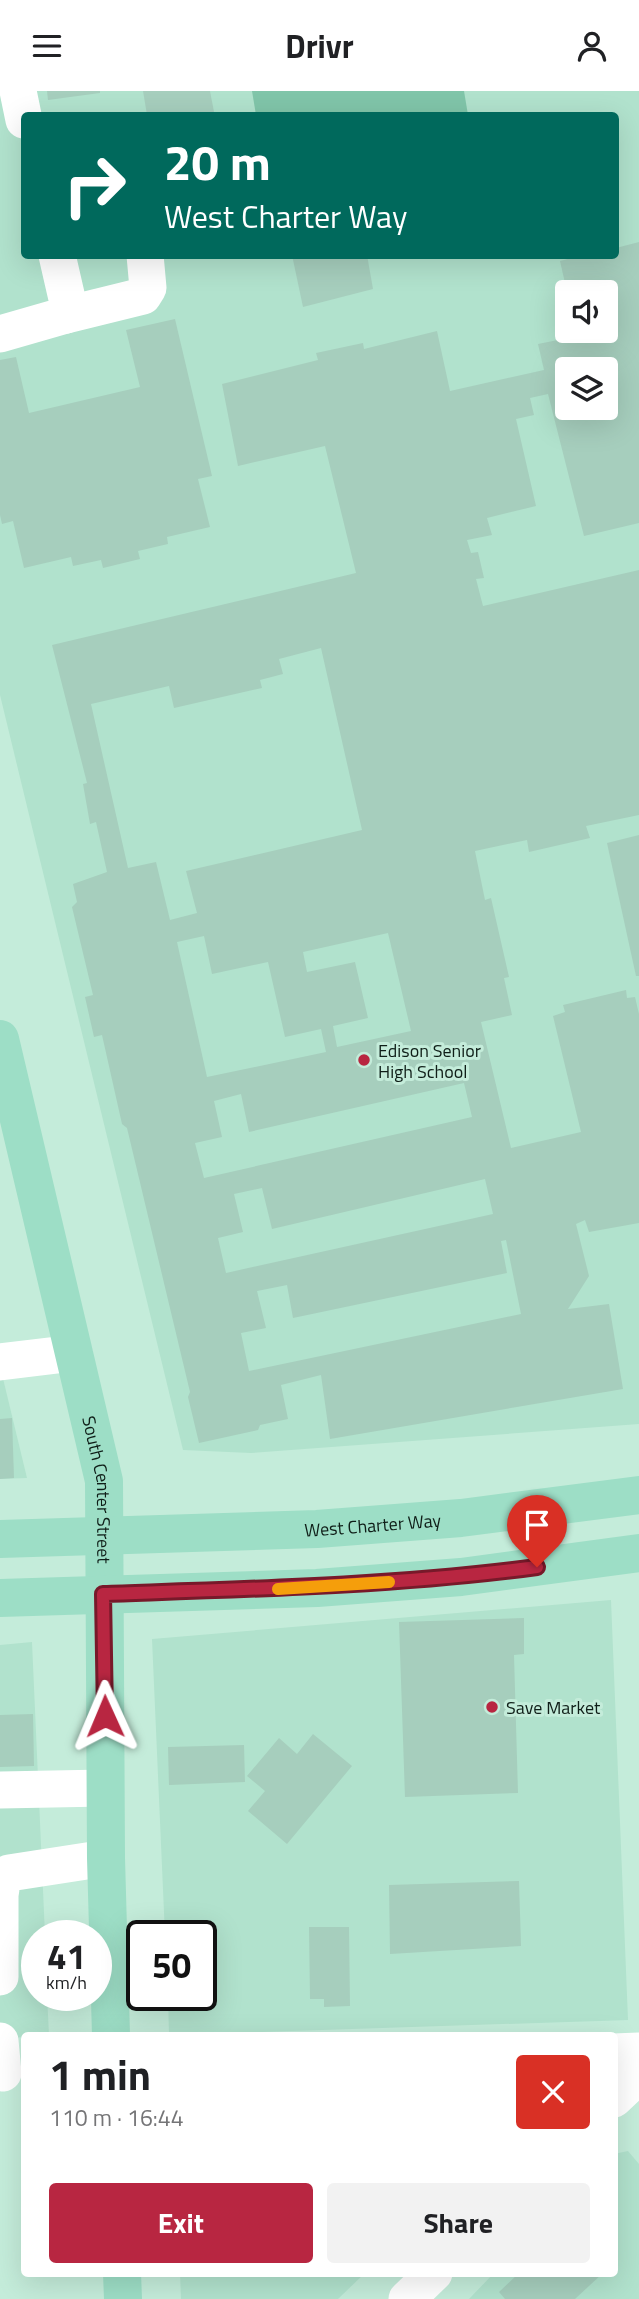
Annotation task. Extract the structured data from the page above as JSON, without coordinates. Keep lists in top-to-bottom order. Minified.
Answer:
{"streets":{"main road":["South Center Street","West Charter Way"]},"crossings":[["South Center Street","West Charter Way"]],"places":["Edison Senior High School","Save Market"],"page":{"header":"Drivr","turn":["20 m","West Charter Way"],"speed":"41 km/h","limit":"50","heading":["1 min","110 m · 16:44"],"buttons":["Exit","Share"]}}
